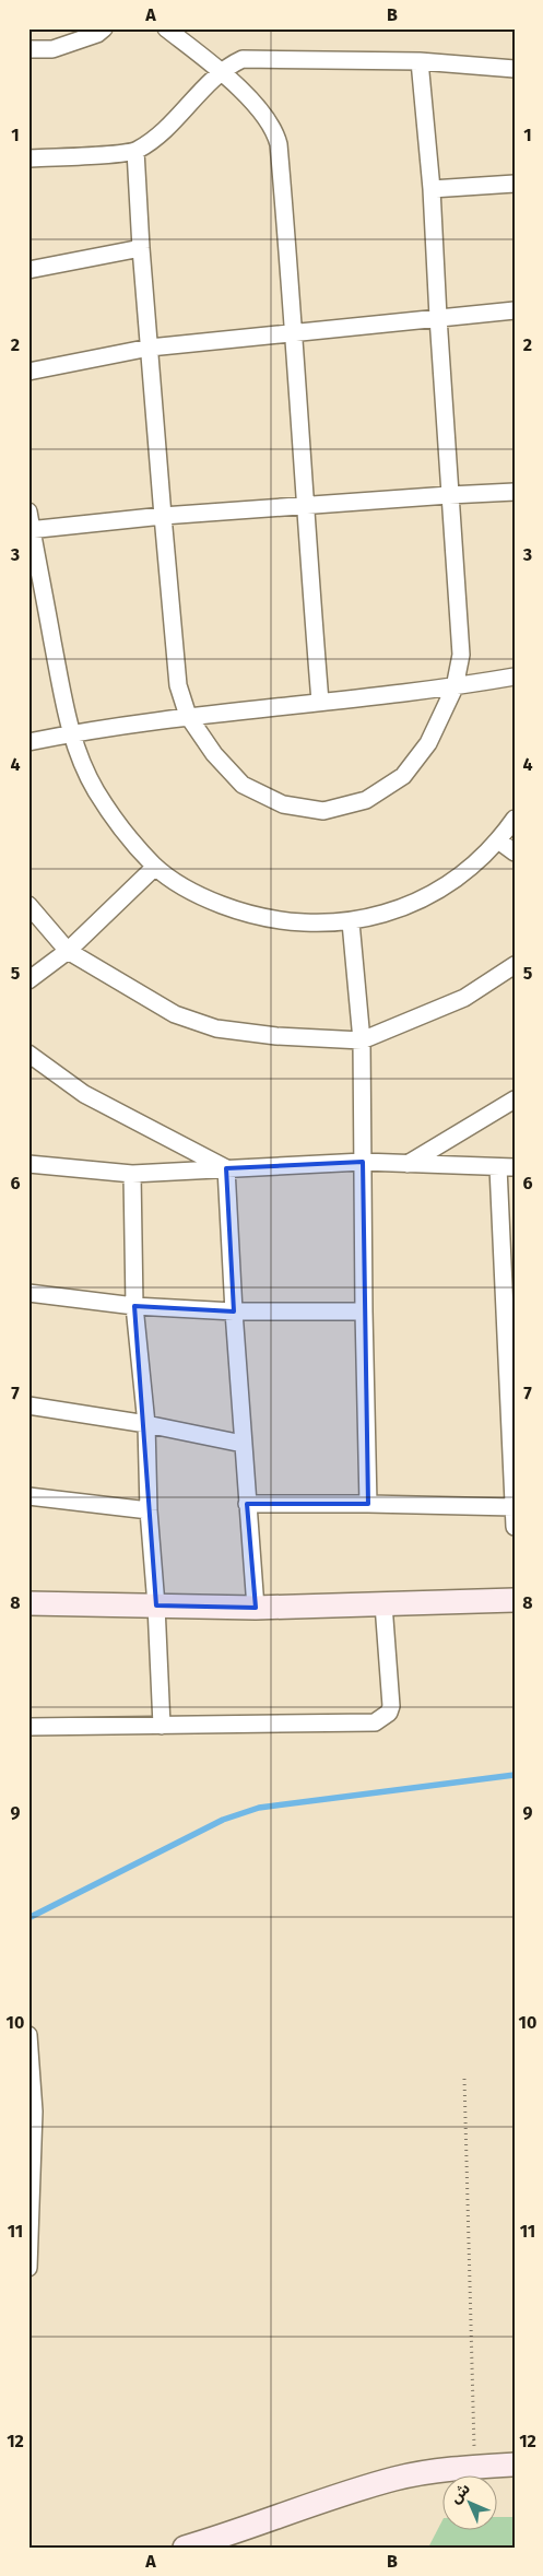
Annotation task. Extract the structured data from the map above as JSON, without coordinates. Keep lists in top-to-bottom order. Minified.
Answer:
{"north":"top left","grid":{"columns":["A","B"],"rows":["1","2","3","4","5","6","7","8","9","10","11","12"]}}
